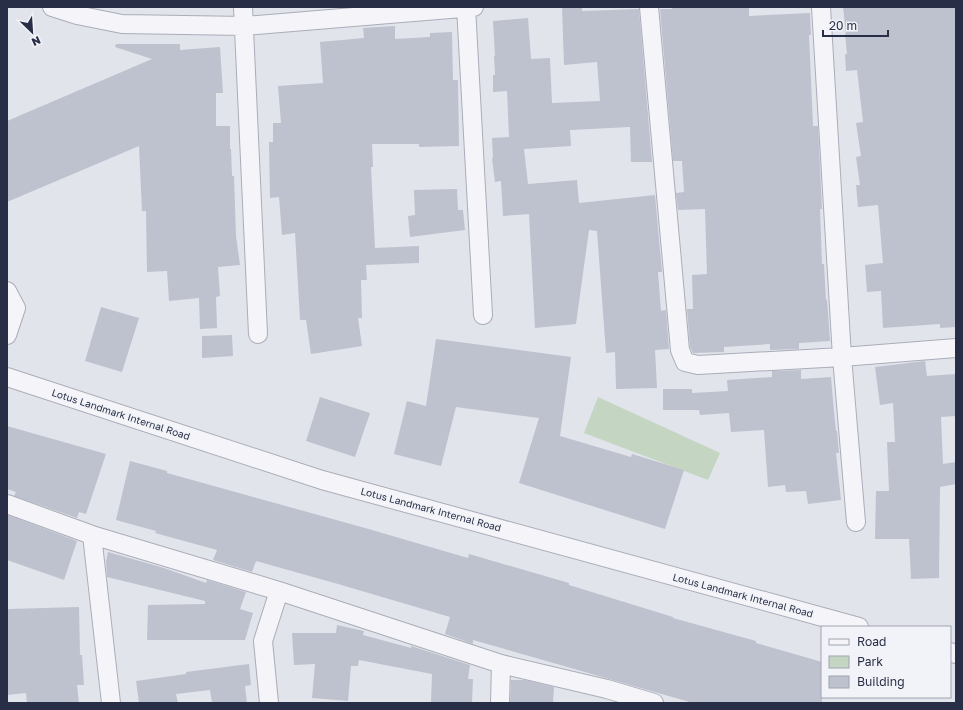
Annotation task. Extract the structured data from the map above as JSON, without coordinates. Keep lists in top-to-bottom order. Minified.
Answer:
{"streets":{"street":["Lotus Landmark Internal Road"]},"legend":["Road","Park","Building"],"scale_bar":"20 m","north":"bottom right"}
